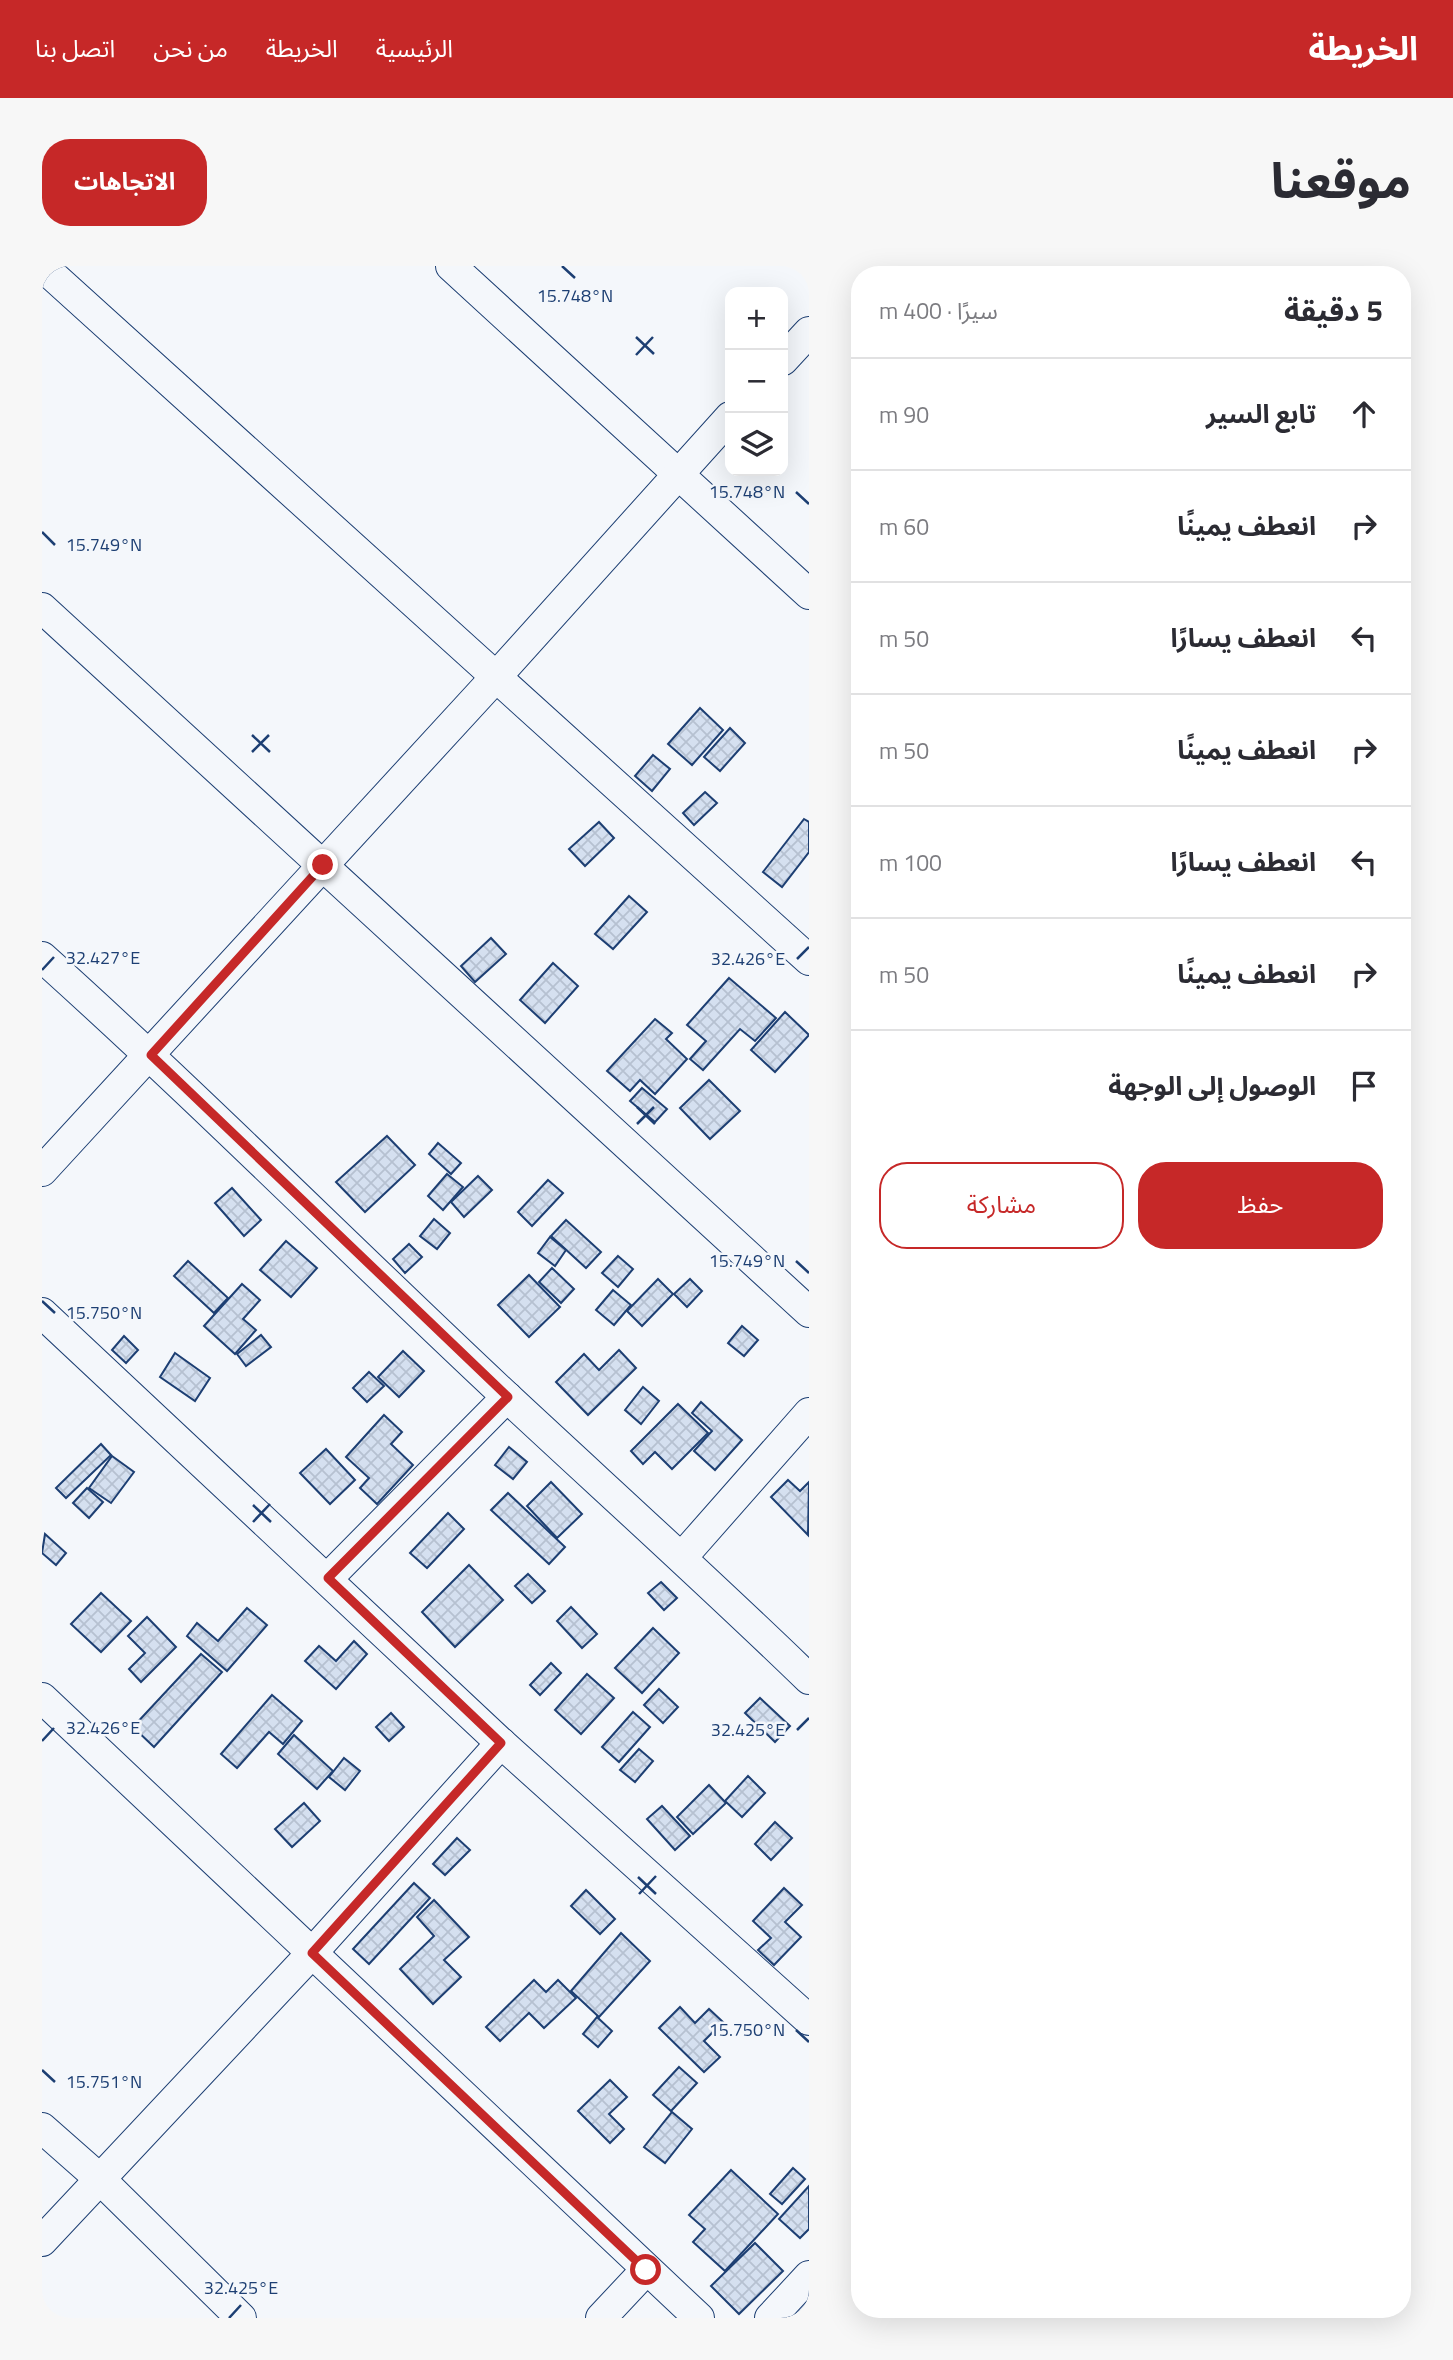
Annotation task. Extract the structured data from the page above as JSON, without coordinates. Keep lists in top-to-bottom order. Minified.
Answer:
{"page":{"header":"الخريطة","nav":["الرئيسية","الخريطة","من نحن","اتصل بنا"],"title":"موقعنا","buttons":["الاتجاهات",["حفظ","مشاركة"]],"heading":["5 دقيقة","سيرًا · 400 m"],"map_buttons":["+","−"],"list":[["تابع السير","90 m"],["انعطف يمينًا","60 m"],["انعطف يسارًا","50 m"],["انعطف يمينًا","50 m"],["انعطف يسارًا","100 m"],["انعطف يمينًا","50 m"],"الوصول إلى الوجهة"]},"coordinates":["15.748°N","15.749°N","32.427°E","32.426°E","15.750°N","32.425°E","15.751°N"]}
